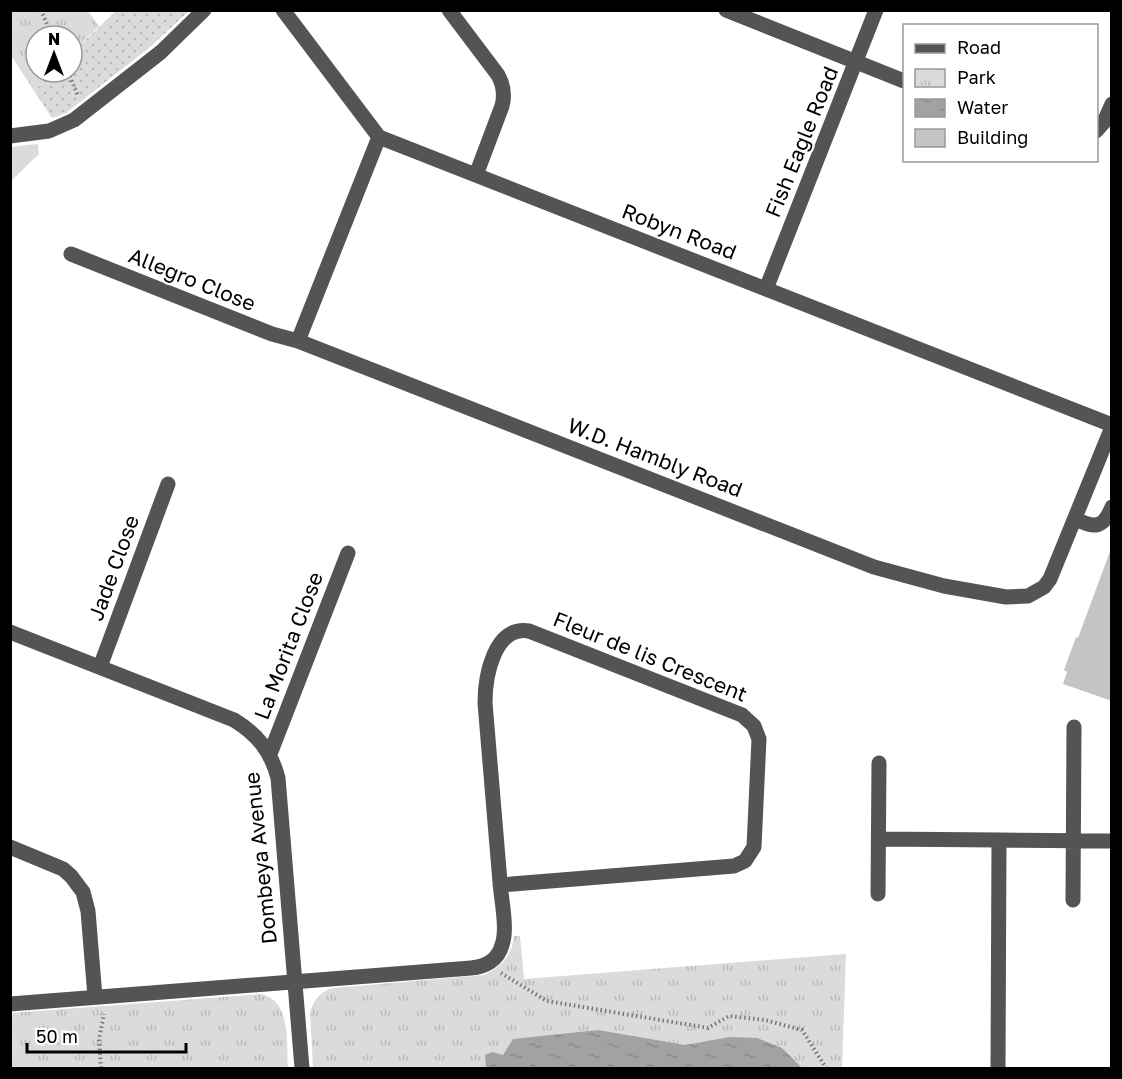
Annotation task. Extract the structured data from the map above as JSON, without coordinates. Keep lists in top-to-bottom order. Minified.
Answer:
{"streets":{"street":["Fish Eagle Road","Robyn Road","Allegro Close","W.D. Hambly Road","Jade Close","La Morita Close","Fleur de lis Crescent","Dombeya Avenue"]},"crossings":[["Fish Eagle Road","Robyn Road"],["Robyn Road","W.D. Hambly Road"],["Allegro Close","W.D. Hambly Road"],["Jade Close","Dombeya Avenue"],["La Morita Close","Dombeya Avenue"]],"legend":["Road","Park","Water","Building"],"scale_bar":"50 m","north":"top"}
